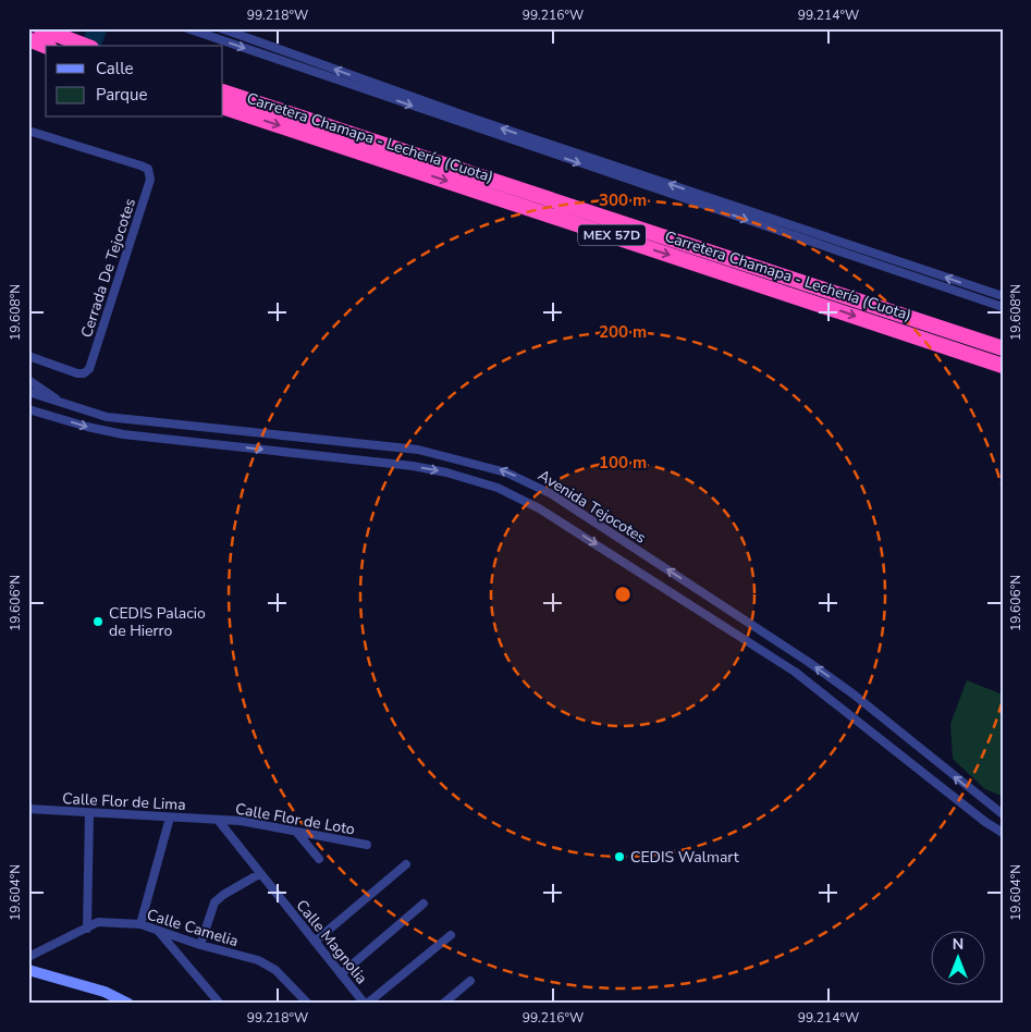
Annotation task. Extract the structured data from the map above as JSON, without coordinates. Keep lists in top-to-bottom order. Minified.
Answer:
{"streets":{"highway":["Carretera Chamapa - Lechería (Cuota)","MEX 57D"],"street":["Cerrada De Tejocotes","Avenida Tejocotes","Calle Flor de Lima","Calle Flor de Loto","Calle Camelia","Calle Magnolia"]},"crossings":[["Calle Flor de Lima","Calle Flor de Loto"],["Calle Flor de Lima","Calle Magnolia"],["Calle Flor de Loto","Calle Magnolia"]],"places":["CEDIS Palacio de Hierro","CEDIS Walmart"],"legend":["Calle","Parque"],"north":"top","coordinates":["99.218°W","99.216°W","99.214°W","19.608°N","19.606°N","19.604°N"],"rings":["300 m","200 m","100 m"]}
